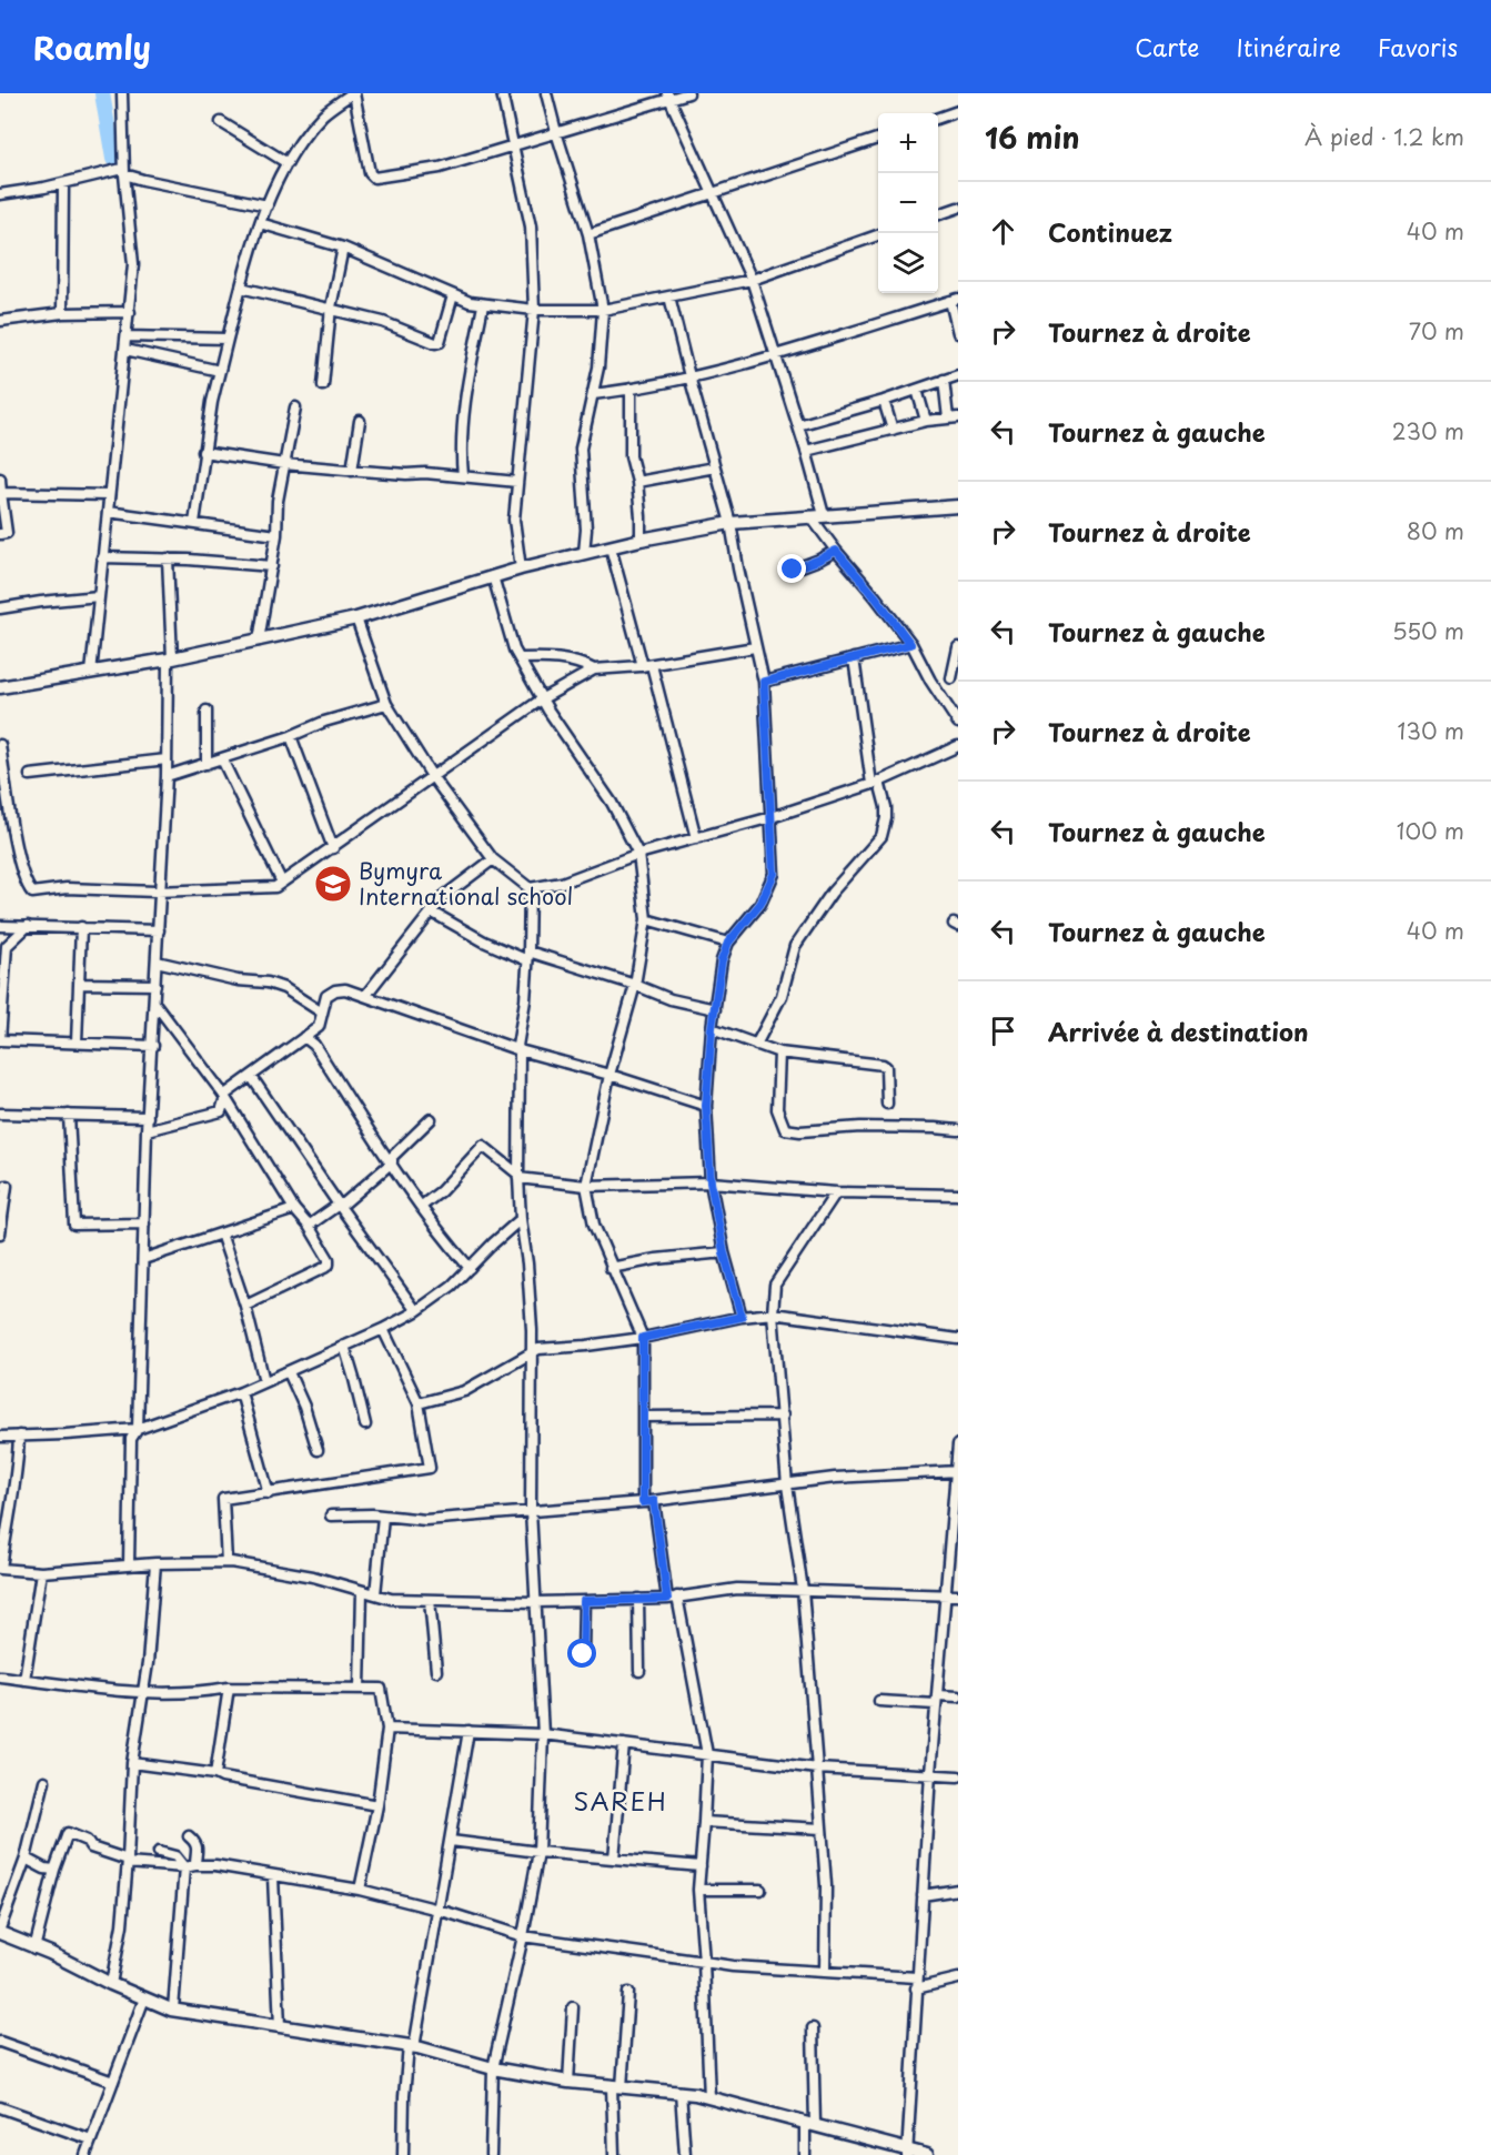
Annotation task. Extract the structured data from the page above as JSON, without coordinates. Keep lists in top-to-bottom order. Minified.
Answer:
{"districts":["SAREH"],"places":{"school or university":["Bymyra International school"]},"page":{"header":"Roamly","nav":["Carte","Itinéraire","Favoris"],"heading":["16 min","À pied · 1.2 km"],"map_buttons":["+","−"],"list":[["Continuez","40 m"],["Tournez à droite","70 m"],["Tournez à gauche","230 m"],["Tournez à droite","80 m"],["Tournez à gauche","550 m"],["Tournez à droite","130 m"],["Tournez à gauche","100 m"],["Tournez à gauche","40 m"],"Arrivée à destination"]}}
